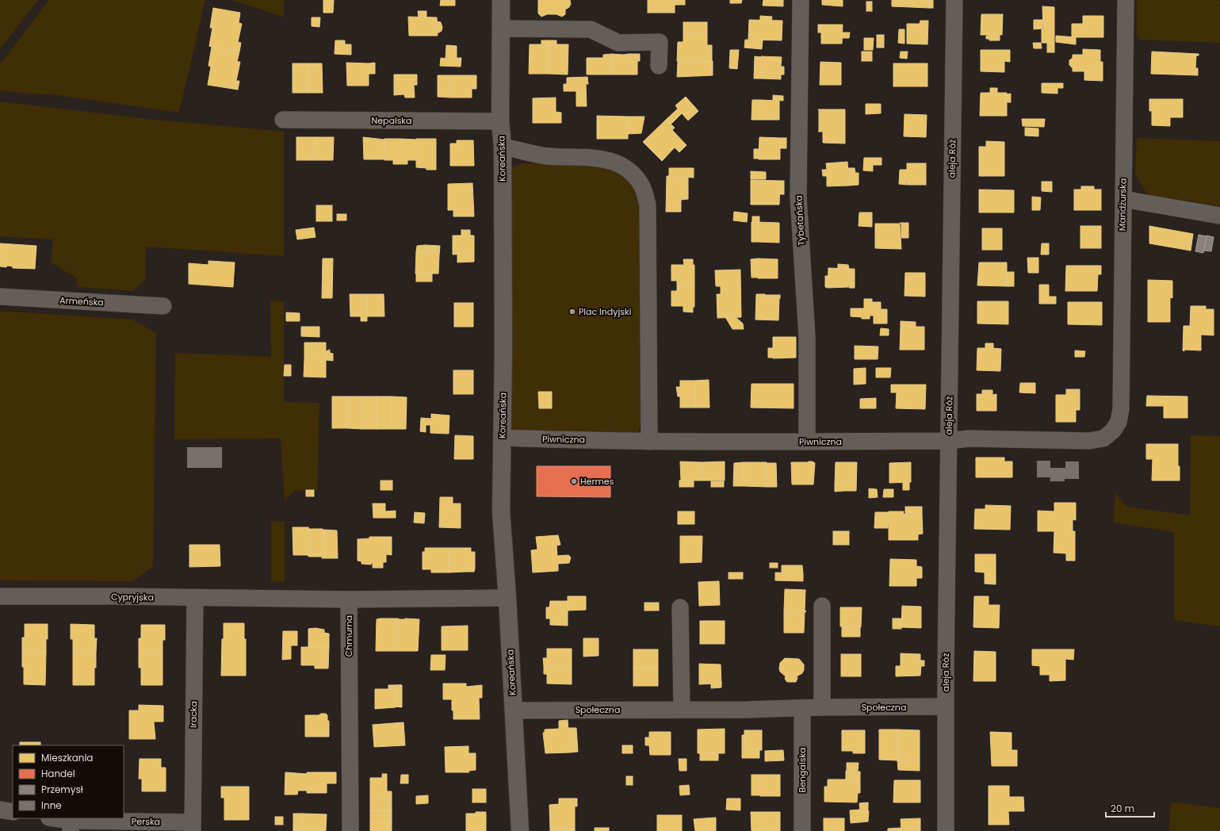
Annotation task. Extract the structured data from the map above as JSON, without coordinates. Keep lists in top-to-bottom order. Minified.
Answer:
{"streets":{"street":["Nepalska","Koreańska","aleja Róż","Mandżurska","Tybetańska","Armeńska","Piwniczna","Cypryjska","Chmurna","Społeczna","Iracka","Bengalska","Perska"]},"crossings":[["Nepalska","Koreańska"],["Koreańska","Piwniczna"],["Koreańska","Społeczna"],["aleja Róż","Piwniczna"],["aleja Róż","Społeczna"],["Mandżurska","Piwniczna"],["Tybetańska","Piwniczna"],["Cypryjska","Chmurna"],["Cypryjska","Iracka"],["Społeczna","Bengalska"],["Iracka","Perska"]],"places":["Plac Indyjski","Hermes"],"legend":["Mieszkania","Handel","Przemysł","Inne"],"scale_bar":"20 m"}
